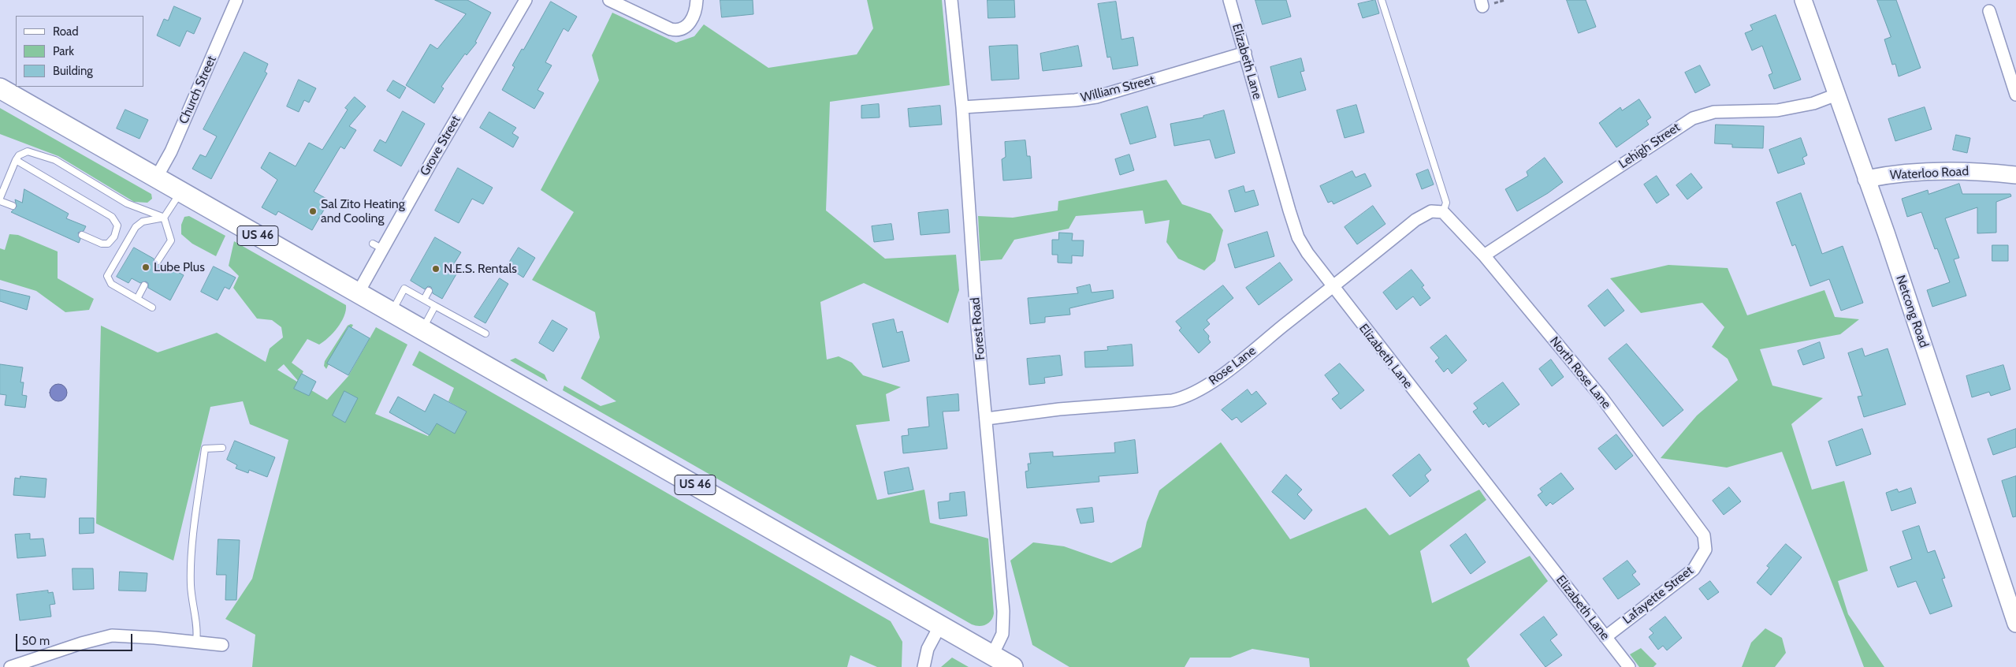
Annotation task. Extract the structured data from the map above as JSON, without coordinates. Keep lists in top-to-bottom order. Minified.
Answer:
{"streets":{"main road":["US 46"],"street":["Elizabeth Lane","William Street","Church Street","Grove Street","Lehigh Street","Waterloo Road","Netcong Road","Forest Road","Rose Lane","North Rose Lane","Lafayette Street"]},"crossings":[["Elizabeth Lane","William Street"],["Elizabeth Lane","Rose Lane"],["Elizabeth Lane","Lafayette Street"],["William Street","Forest Road"],["Church Street","US 46"],["Grove Street","US 46"],["Lehigh Street","Netcong Road"],["Lehigh Street","North Rose Lane"],["Waterloo Road","Netcong Road"],["US 46","Forest Road"],["Forest Road","Rose Lane"],["Rose Lane","North Rose Lane"],["North Rose Lane","Lafayette Street"]],"places":["Sal Zito Heating and Cooling","Lube Plus","N.E.S. Rentals"],"legend":["Road","Park","Building"],"scale_bar":"50 m"}
